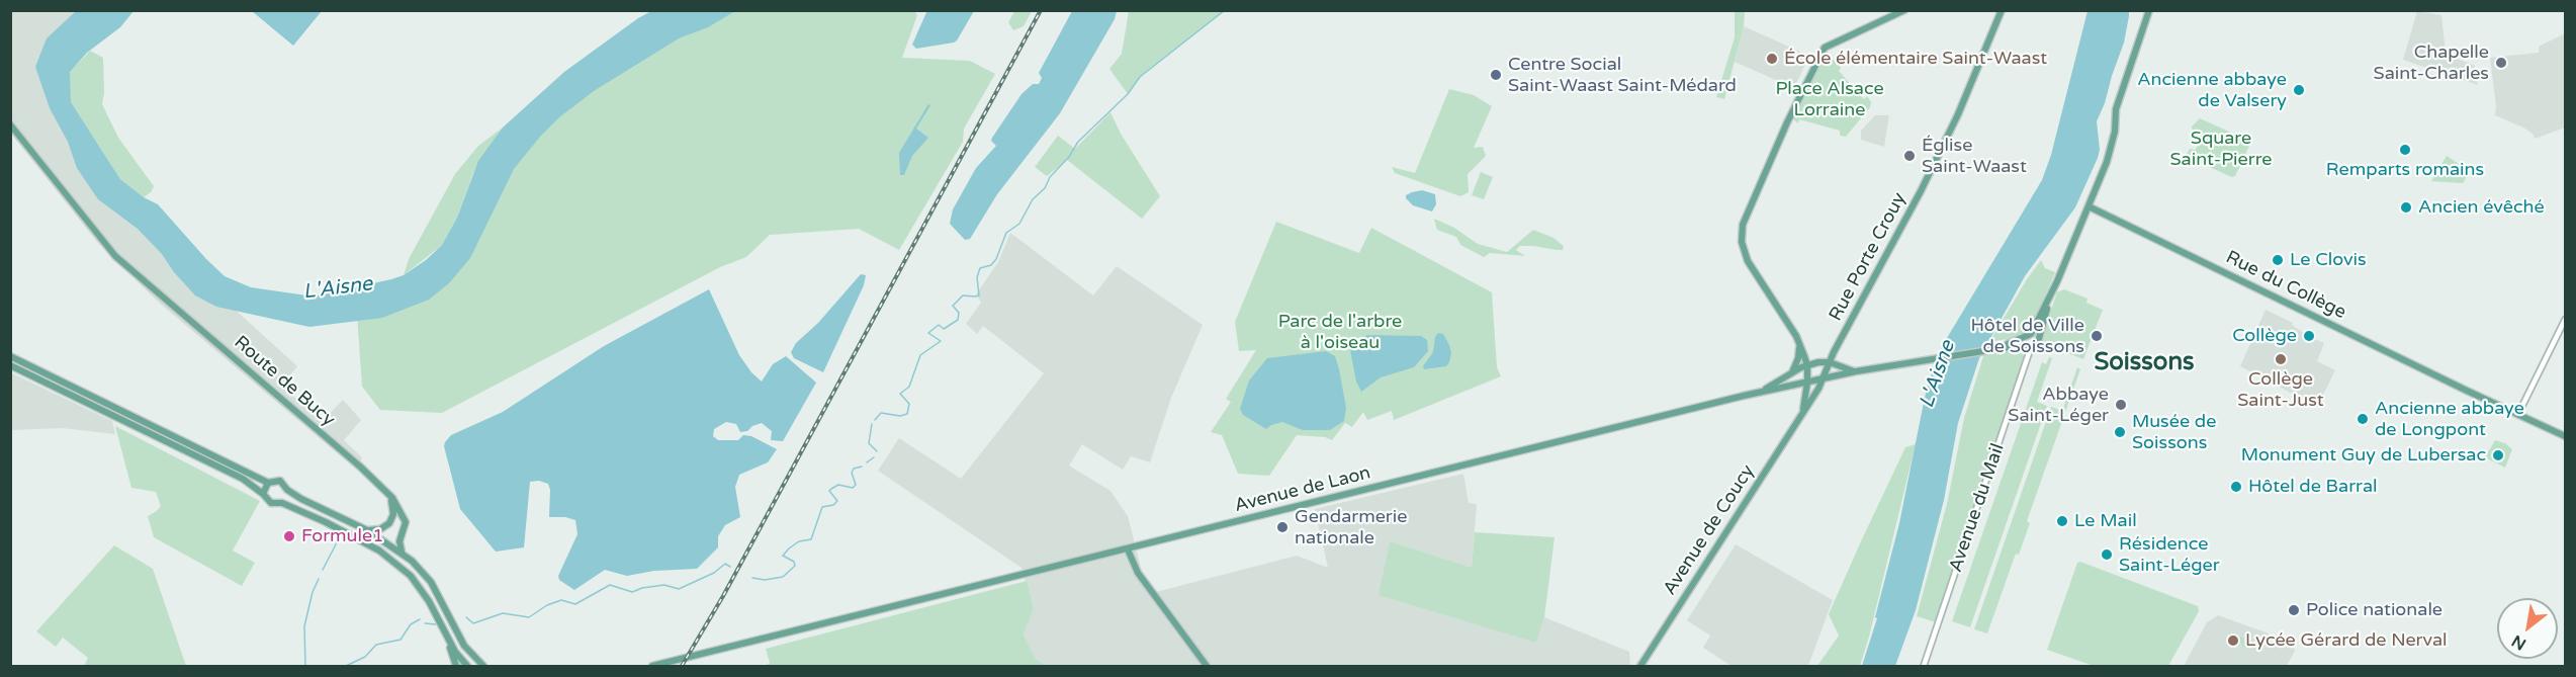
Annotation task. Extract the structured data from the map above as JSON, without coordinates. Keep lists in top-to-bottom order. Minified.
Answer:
{"streets":{"main road":["Rue Porte Crouy","Rue du Collège","Route de Bucy","Avenue de Laon","Avenue de Coucy"],"street":["Avenue du Mail"]},"crossings":[["Rue Porte Crouy","Avenue de Coucy"]],"districts":["Soissons"],"water":["L'Aisne"],"parks":["Place Alsace Lorraine","Square Saint-Pierre","Parc de l'arbre à l'oiseau"],"places":["École élémentaire Saint-Waast","Chapelle Saint-Charles","Centre Social Saint-Waast Saint-Médard","Ancienne abbaye de Valsery","Remparts romains","Église Saint-Waast","Ancien évêché","Le Clovis","Hôtel de Ville de Soissons","Collège","Collège Saint-Just","Abbaye Saint-Léger","Ancienne abbaye de Longpont","Musée de Soissons","Monument Guy de Lubersac","Hôtel de Barral","Le Mail","Gendarmerie nationale","Formule1","Résidence Saint-Léger","Police nationale","Lycée Gérard de Nerval"],"north":"bottom left"}
